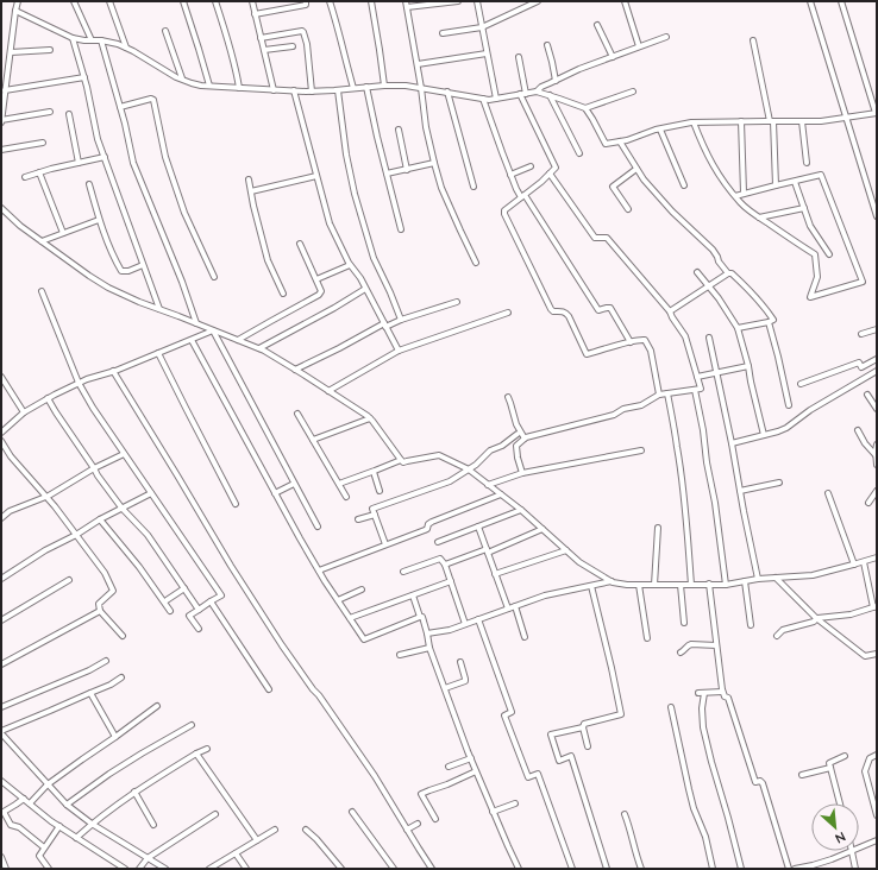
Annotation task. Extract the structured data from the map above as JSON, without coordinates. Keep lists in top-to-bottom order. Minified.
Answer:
{"north":"bottom right"}
